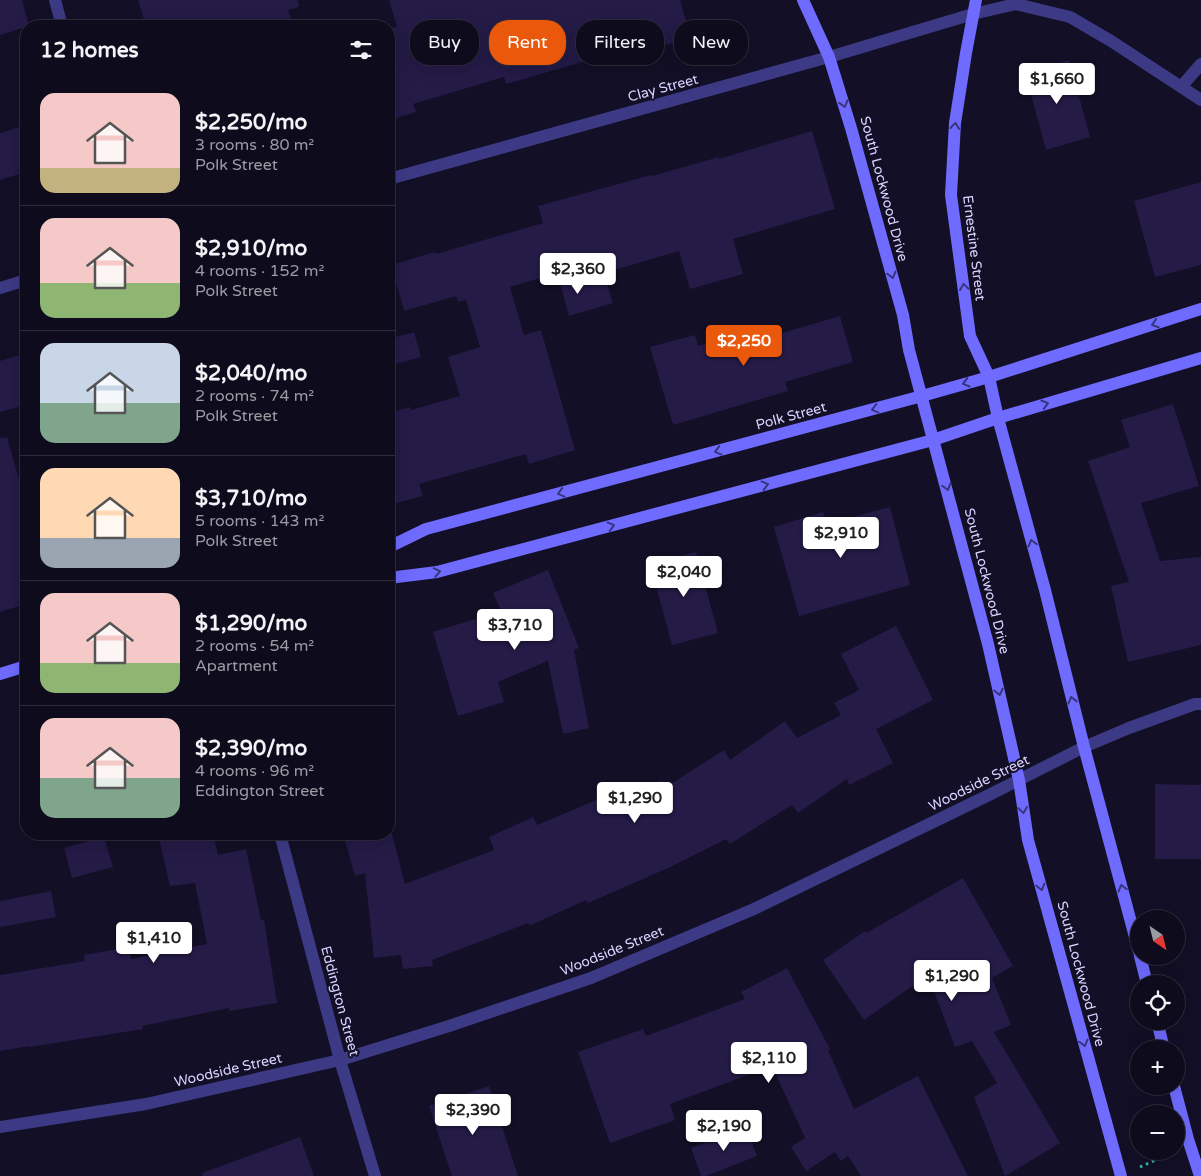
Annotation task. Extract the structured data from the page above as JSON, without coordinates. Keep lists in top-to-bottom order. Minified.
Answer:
{"streets":{"main road":["South Lockwood Drive","Ernestine Street","Polk Street"],"street":["Clay Street","Woodside Street","Eddington Street"]},"crossings":[["Clay Street","South Lockwood Drive"],["Clay Street","Ernestine Street"],["South Lockwood Drive","Polk Street"],["South Lockwood Drive","Woodside Street"],["Ernestine Street","Polk Street"],["Woodside Street","Eddington Street"]],"one_way":["Ernestine Street"],"north":"bottom right","page":{"chip":["Buy","Rent","Filters","New"],"heading":"12 homes","price":["$1,660","$2,360","$2,250","$2,910","$2,040","$3,710","$1,290","$1,410","$1,290","$2,110","$2,390","$2,190"],"list":[{"name":"$2,250/mo","note":"3 rooms · 80 m² · Polk Street"},{"name":"$2,910/mo","note":"4 rooms · 152 m² · Polk Street"},{"name":"$2,040/mo","note":"2 rooms · 74 m² · Polk Street"},{"name":"$3,710/mo","note":"5 rooms · 143 m² · Polk Street"},{"name":"$1,290/mo","note":"2 rooms · 54 m² · Apartment"},{"name":"$2,390/mo","note":"4 rooms · 96 m² · Eddington Street"}],"map_buttons":["+","−"]}}
